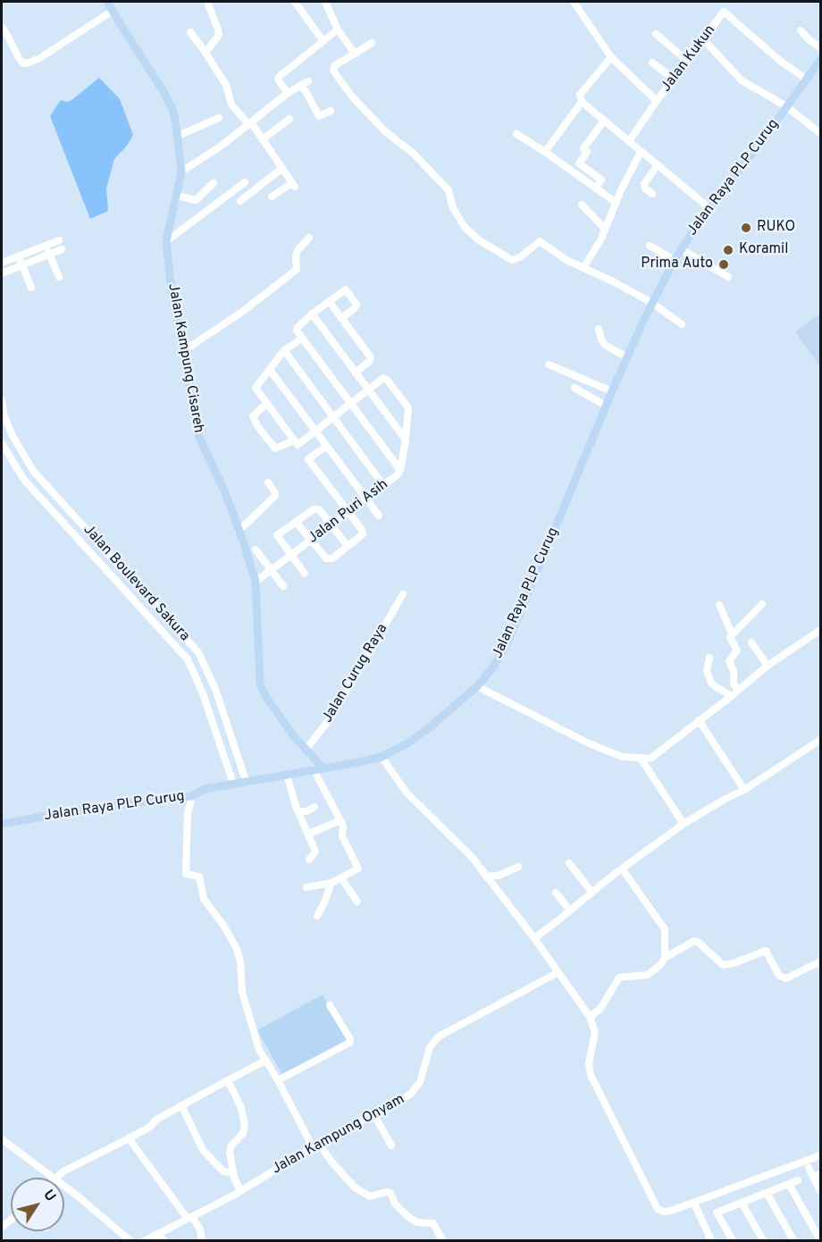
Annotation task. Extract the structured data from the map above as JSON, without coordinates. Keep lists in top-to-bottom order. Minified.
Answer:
{"streets":{"main road":["Jalan Raya PLP Curug","Jalan Kampung Cisareh"],"street":["Jalan Kukun","Jalan Puri Asih","Jalan Boulevard Sakura","Jalan Curug Raya","Jalan Kampung Onyam"]},"crossings":[["Jalan Kukun","Jalan Raya PLP Curug"],["Jalan Raya PLP Curug","Jalan Kampung Cisareh"],["Jalan Raya PLP Curug","Jalan Boulevard Sakura"],["Jalan Kampung Cisareh","Jalan Puri Asih"],["Jalan Kampung Cisareh","Jalan Curug Raya"]],"places":["RUKO","Koramil","Prima Auto"],"north":"top right"}
